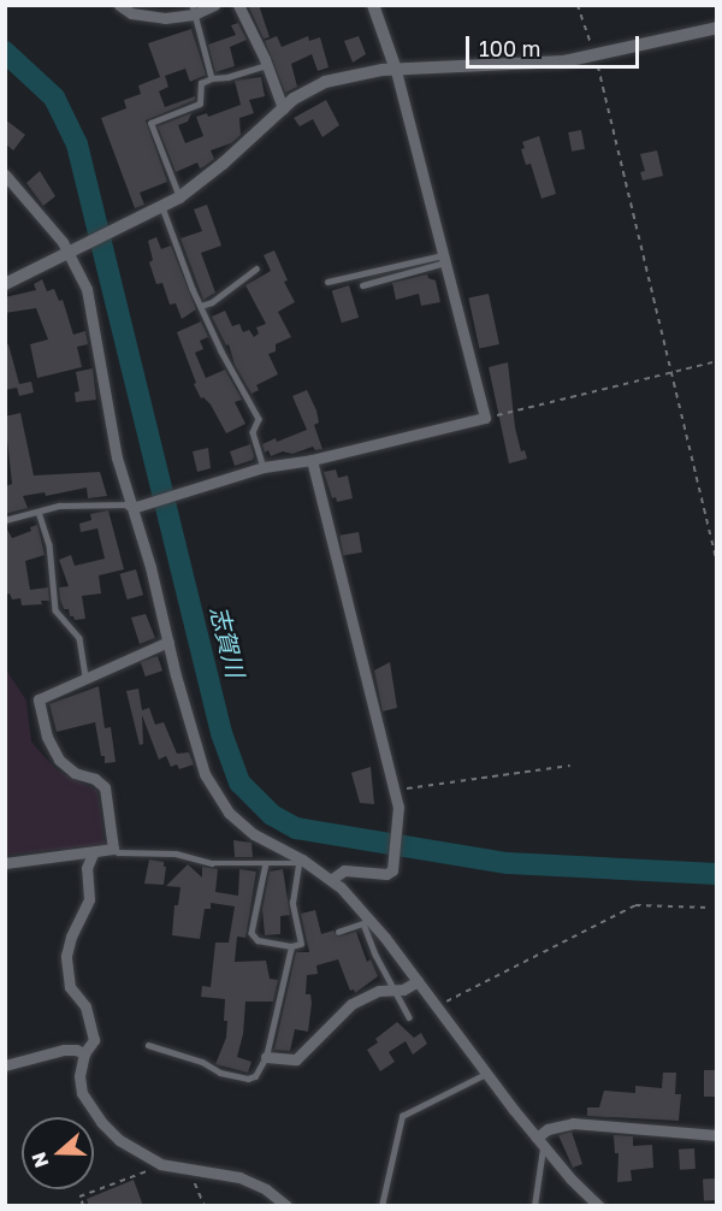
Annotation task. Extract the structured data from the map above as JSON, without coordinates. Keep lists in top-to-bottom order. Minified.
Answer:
{"water":["志賀川"],"scale_bar":"100 m","north":"left"}
